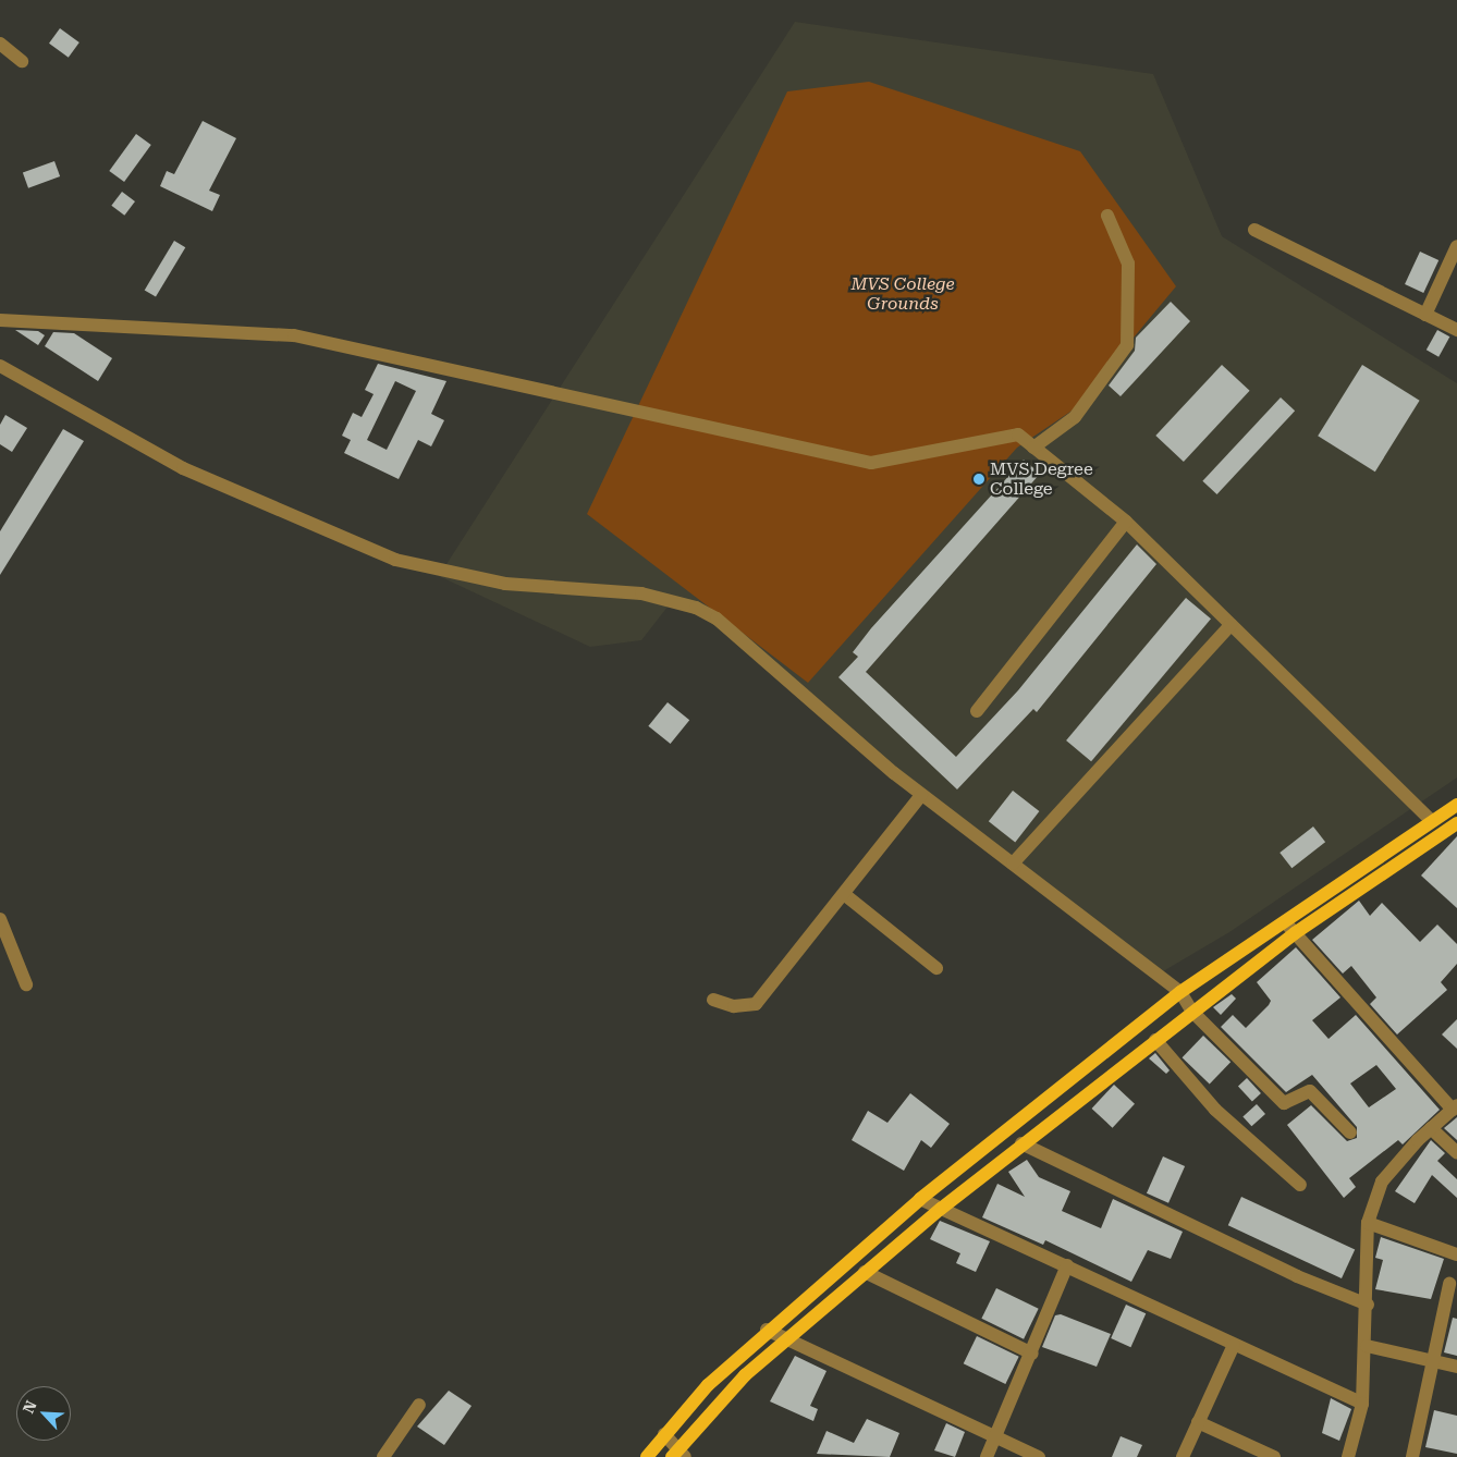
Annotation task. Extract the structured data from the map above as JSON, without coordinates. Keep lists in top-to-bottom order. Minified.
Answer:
{"parks":["MVS College Grounds"],"places":["MVS Degree College"],"north":"top left"}
